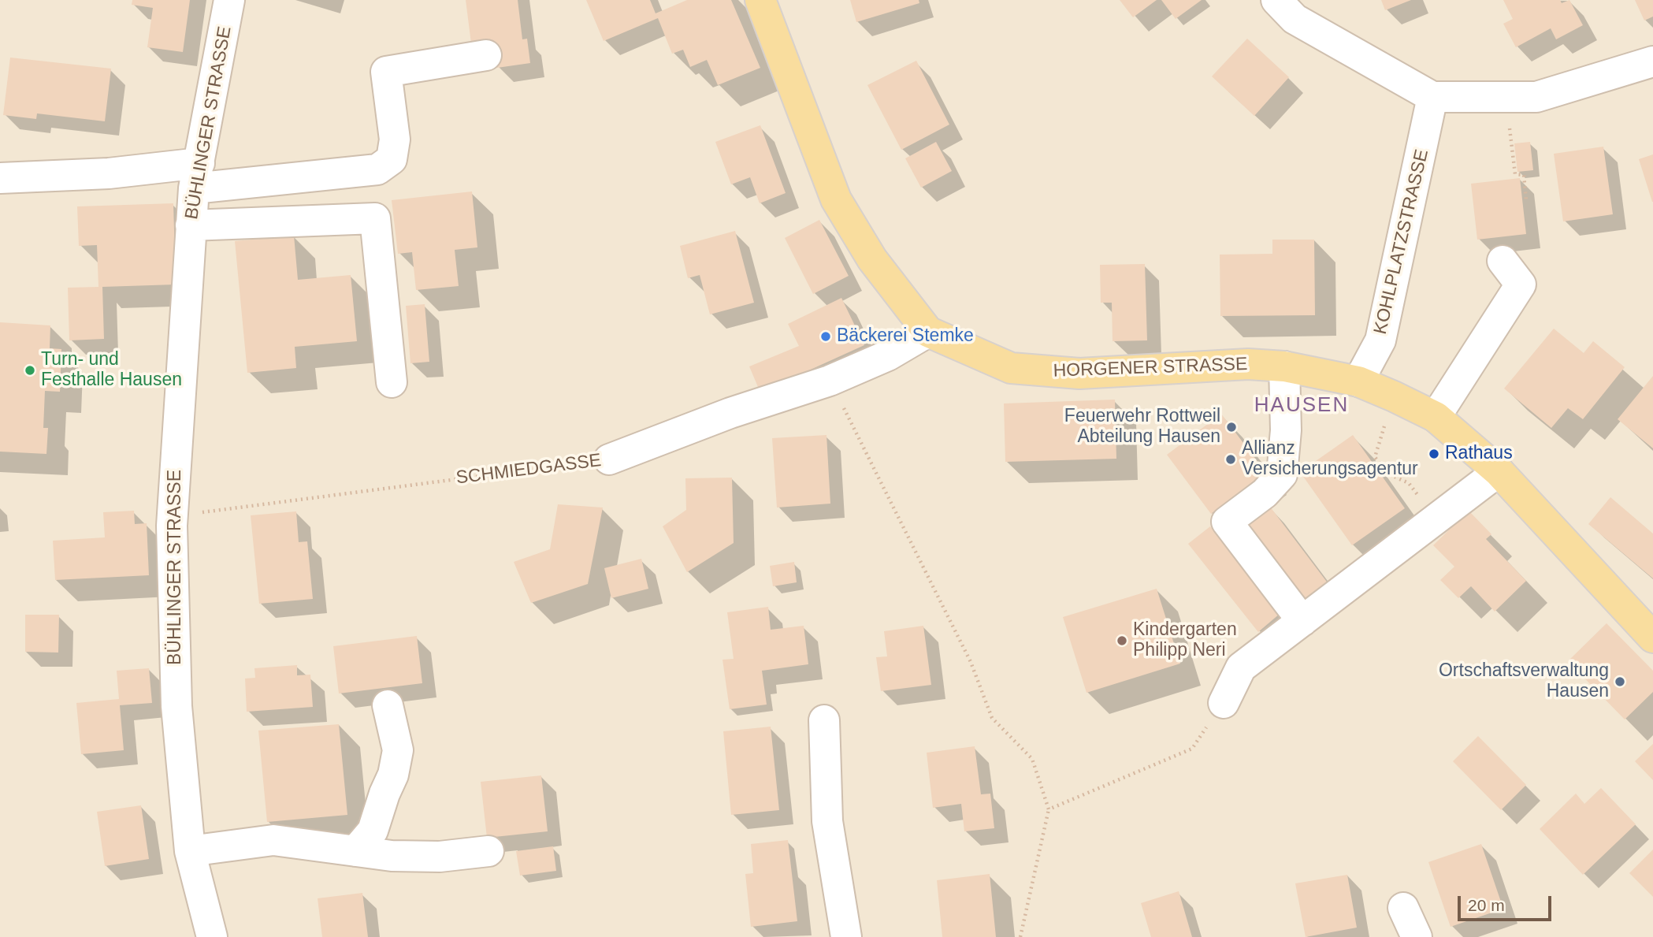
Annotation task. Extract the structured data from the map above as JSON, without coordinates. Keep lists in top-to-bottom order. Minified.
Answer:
{"streets":{"main road":["HORGENER STRASSE"],"street":["BÜHLINGER STRASSE","KOHLPLATZSTRASSE","SCHMIEDGASSE"]},"crossings":[["BÜHLINGER STRASSE","SCHMIEDGASSE"],["KOHLPLATZSTRASSE","HORGENER STRASSE"],["HORGENER STRASSE","SCHMIEDGASSE"]],"districts":["HAUSEN"],"places":["Bäckerei Stemke","Turn- und Festhalle Hausen","Feuerwehr Rottweil Abteilung Hausen","Rathaus","Allianz Versicherungsagentur","Kindergarten Philipp Neri","Ortschaftsverwaltung Hausen"],"scale_bar":"20 m"}
